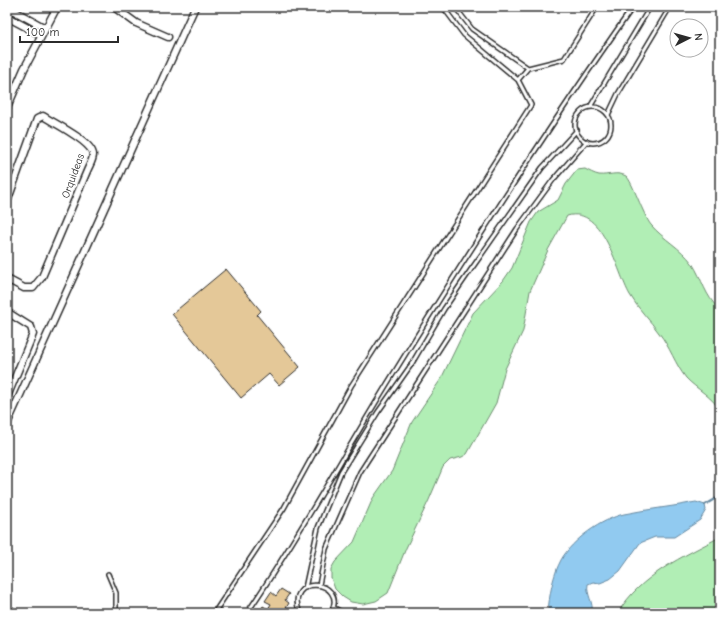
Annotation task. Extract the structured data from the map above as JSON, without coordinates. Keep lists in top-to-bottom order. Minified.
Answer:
{"streets":{"street":["Orquideas"]},"scale_bar":"100 m","north":"right"}
